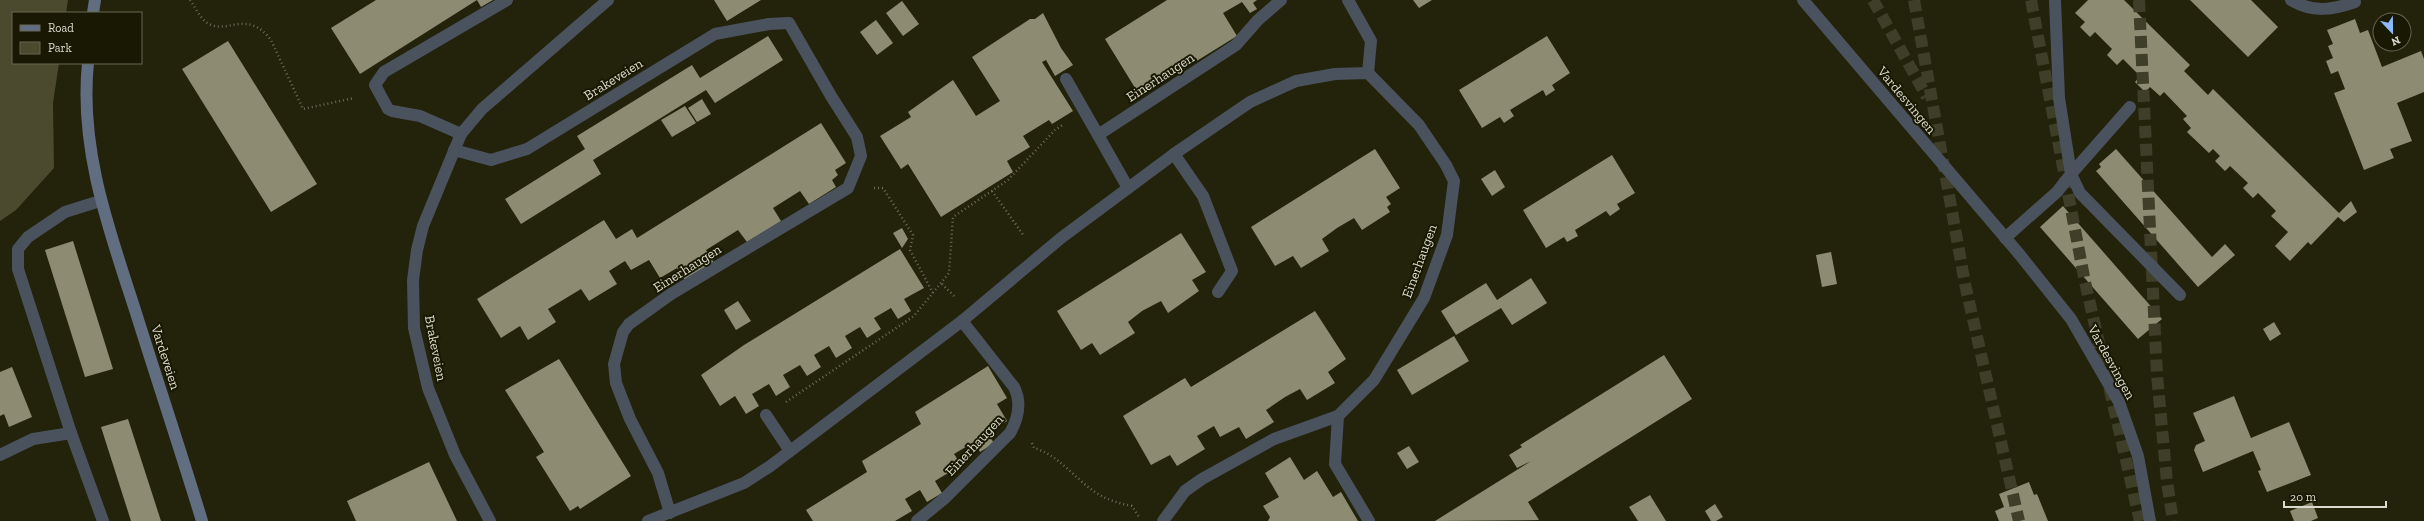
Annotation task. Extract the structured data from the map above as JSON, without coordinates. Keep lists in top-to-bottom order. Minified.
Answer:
{"streets":{"main road":["Vardeveien"],"street":["Einerhaugen","Brakeveien","Vardesvingen"]},"crossings":[["Einerhaugen","Brakeveien"]],"legend":["Road","Park"],"scale_bar":"20 m","north":"bottom"}
